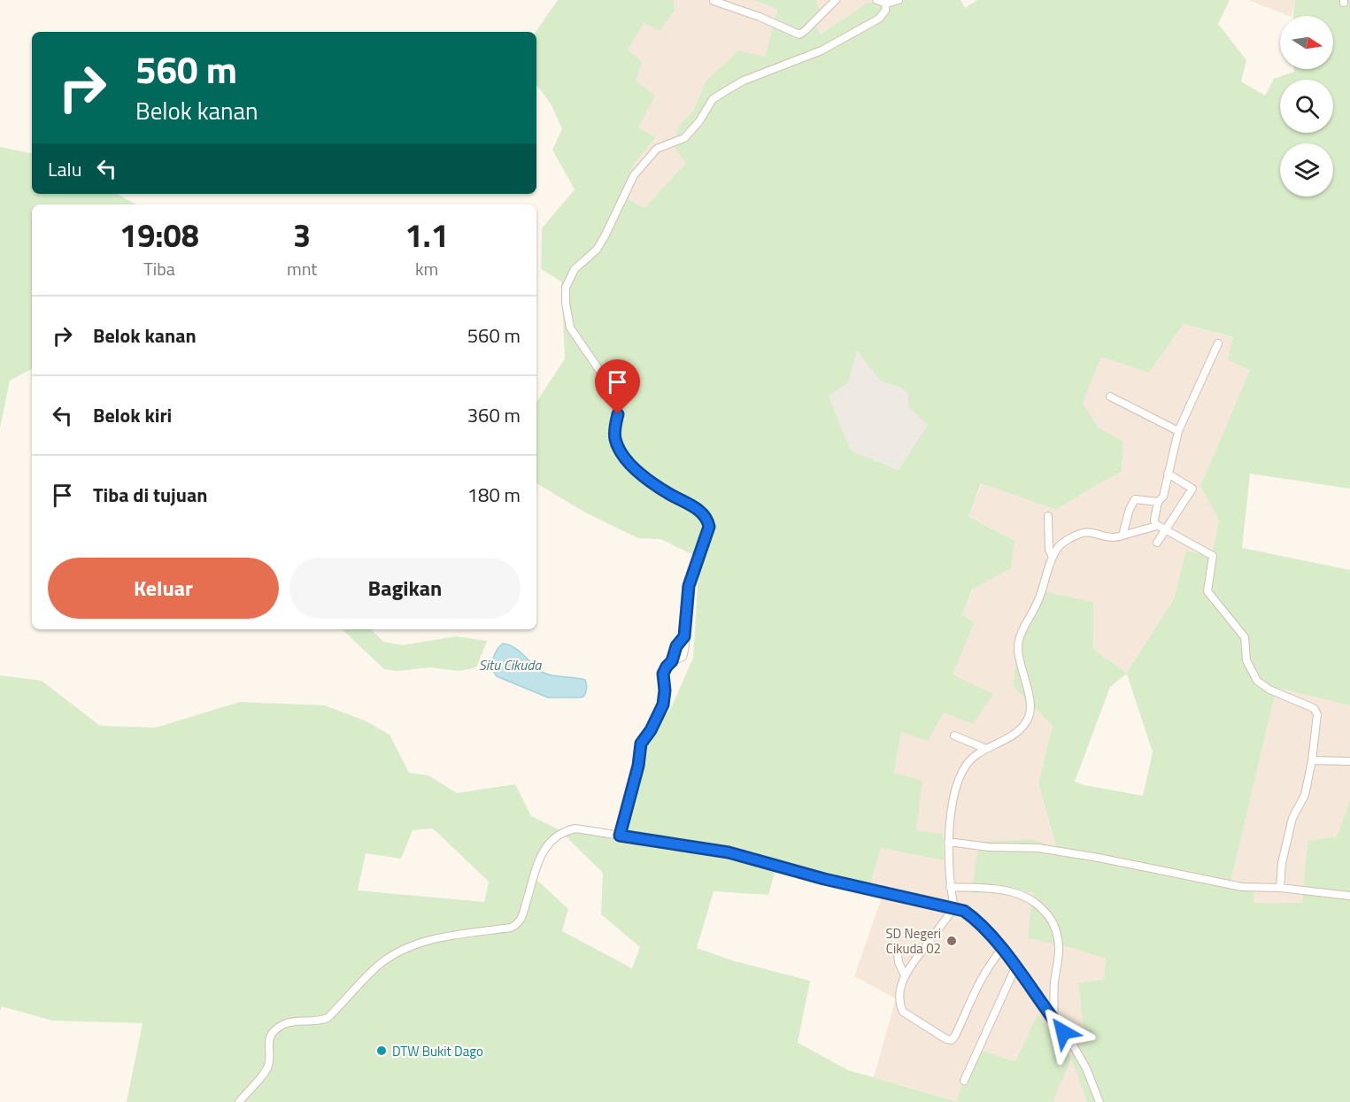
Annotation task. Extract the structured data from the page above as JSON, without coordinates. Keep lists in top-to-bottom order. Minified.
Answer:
{"water":["Situ Cikuda"],"places":["SD Negeri Cikuda 02","DTW Bukit Dago"],"north":"right","page":{"turn":["560 m","Belok kanan"],"then":"Lalu","eta":["19:08","Tiba","3","mnt","1.1","km"],"list":[{"name":"Belok kanan","value":"560 m"},{"name":"Belok kiri","value":"360 m"},{"name":"Tiba di tujuan","value":"180 m"}],"buttons":["Keluar","Bagikan"]}}
